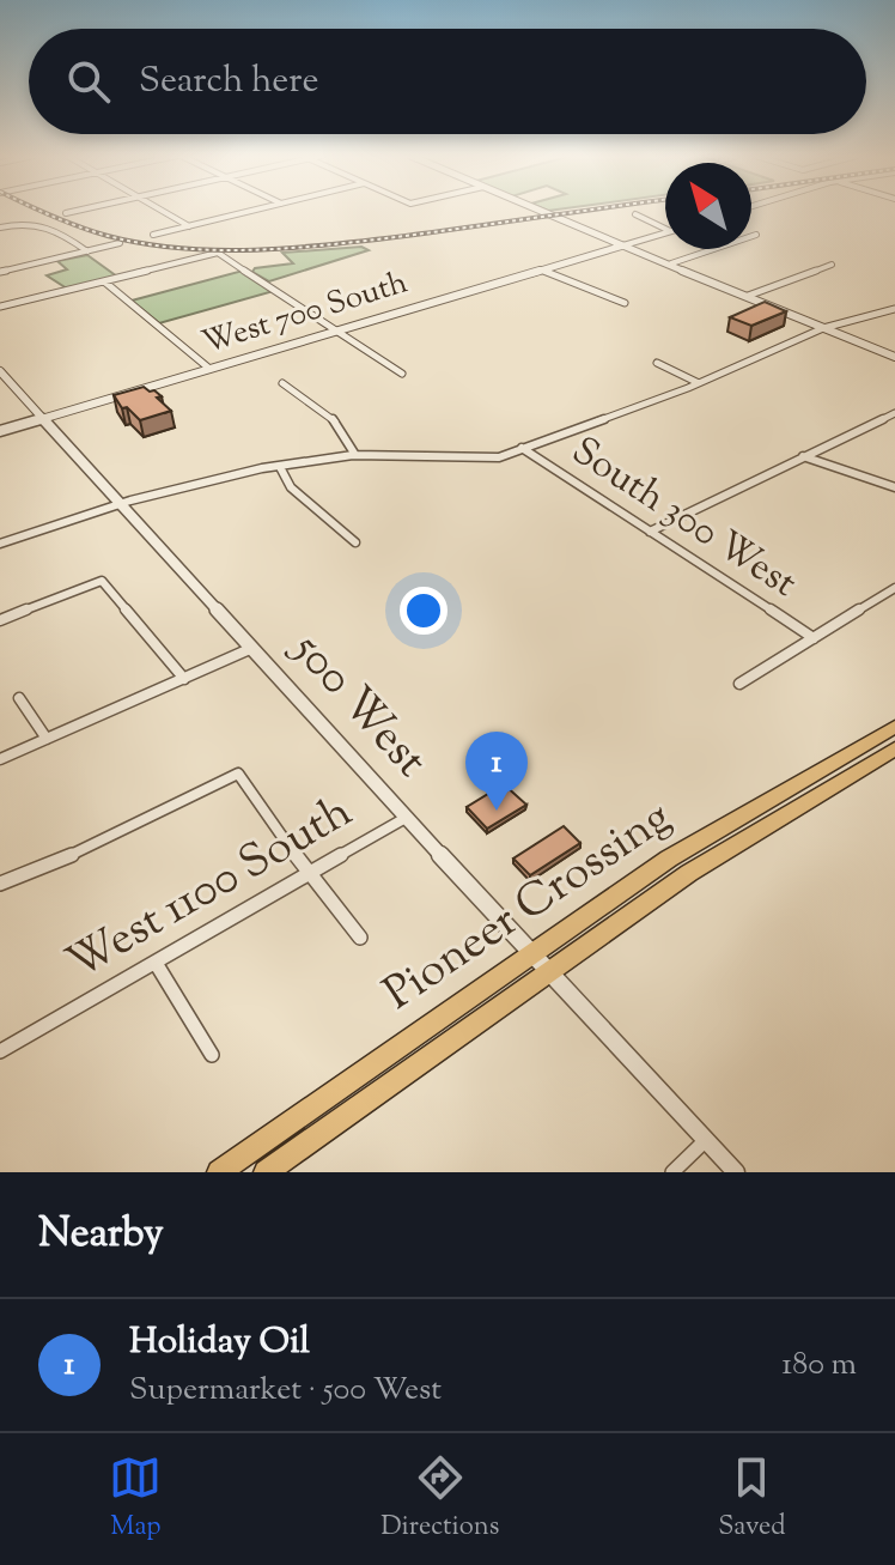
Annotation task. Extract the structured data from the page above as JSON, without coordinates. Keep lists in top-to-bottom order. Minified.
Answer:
{"streets":{"highway":["Pioneer Crossing"],"street":["West 700 South","South 300 West","500 West","West 1100 South"]},"crossings":[["West 700 South","500 West"],["500 West","West 1100 South"],["500 West","Pioneer Crossing"]],"north":"top left","page":{"search":"Search here","pins":"1","heading":"Nearby","list":[{"mark":"1","name":"Holiday Oil","note":"Supermarket · 500 West","value":"180 m"}],"nav":["Map","Directions","Saved"]}}
